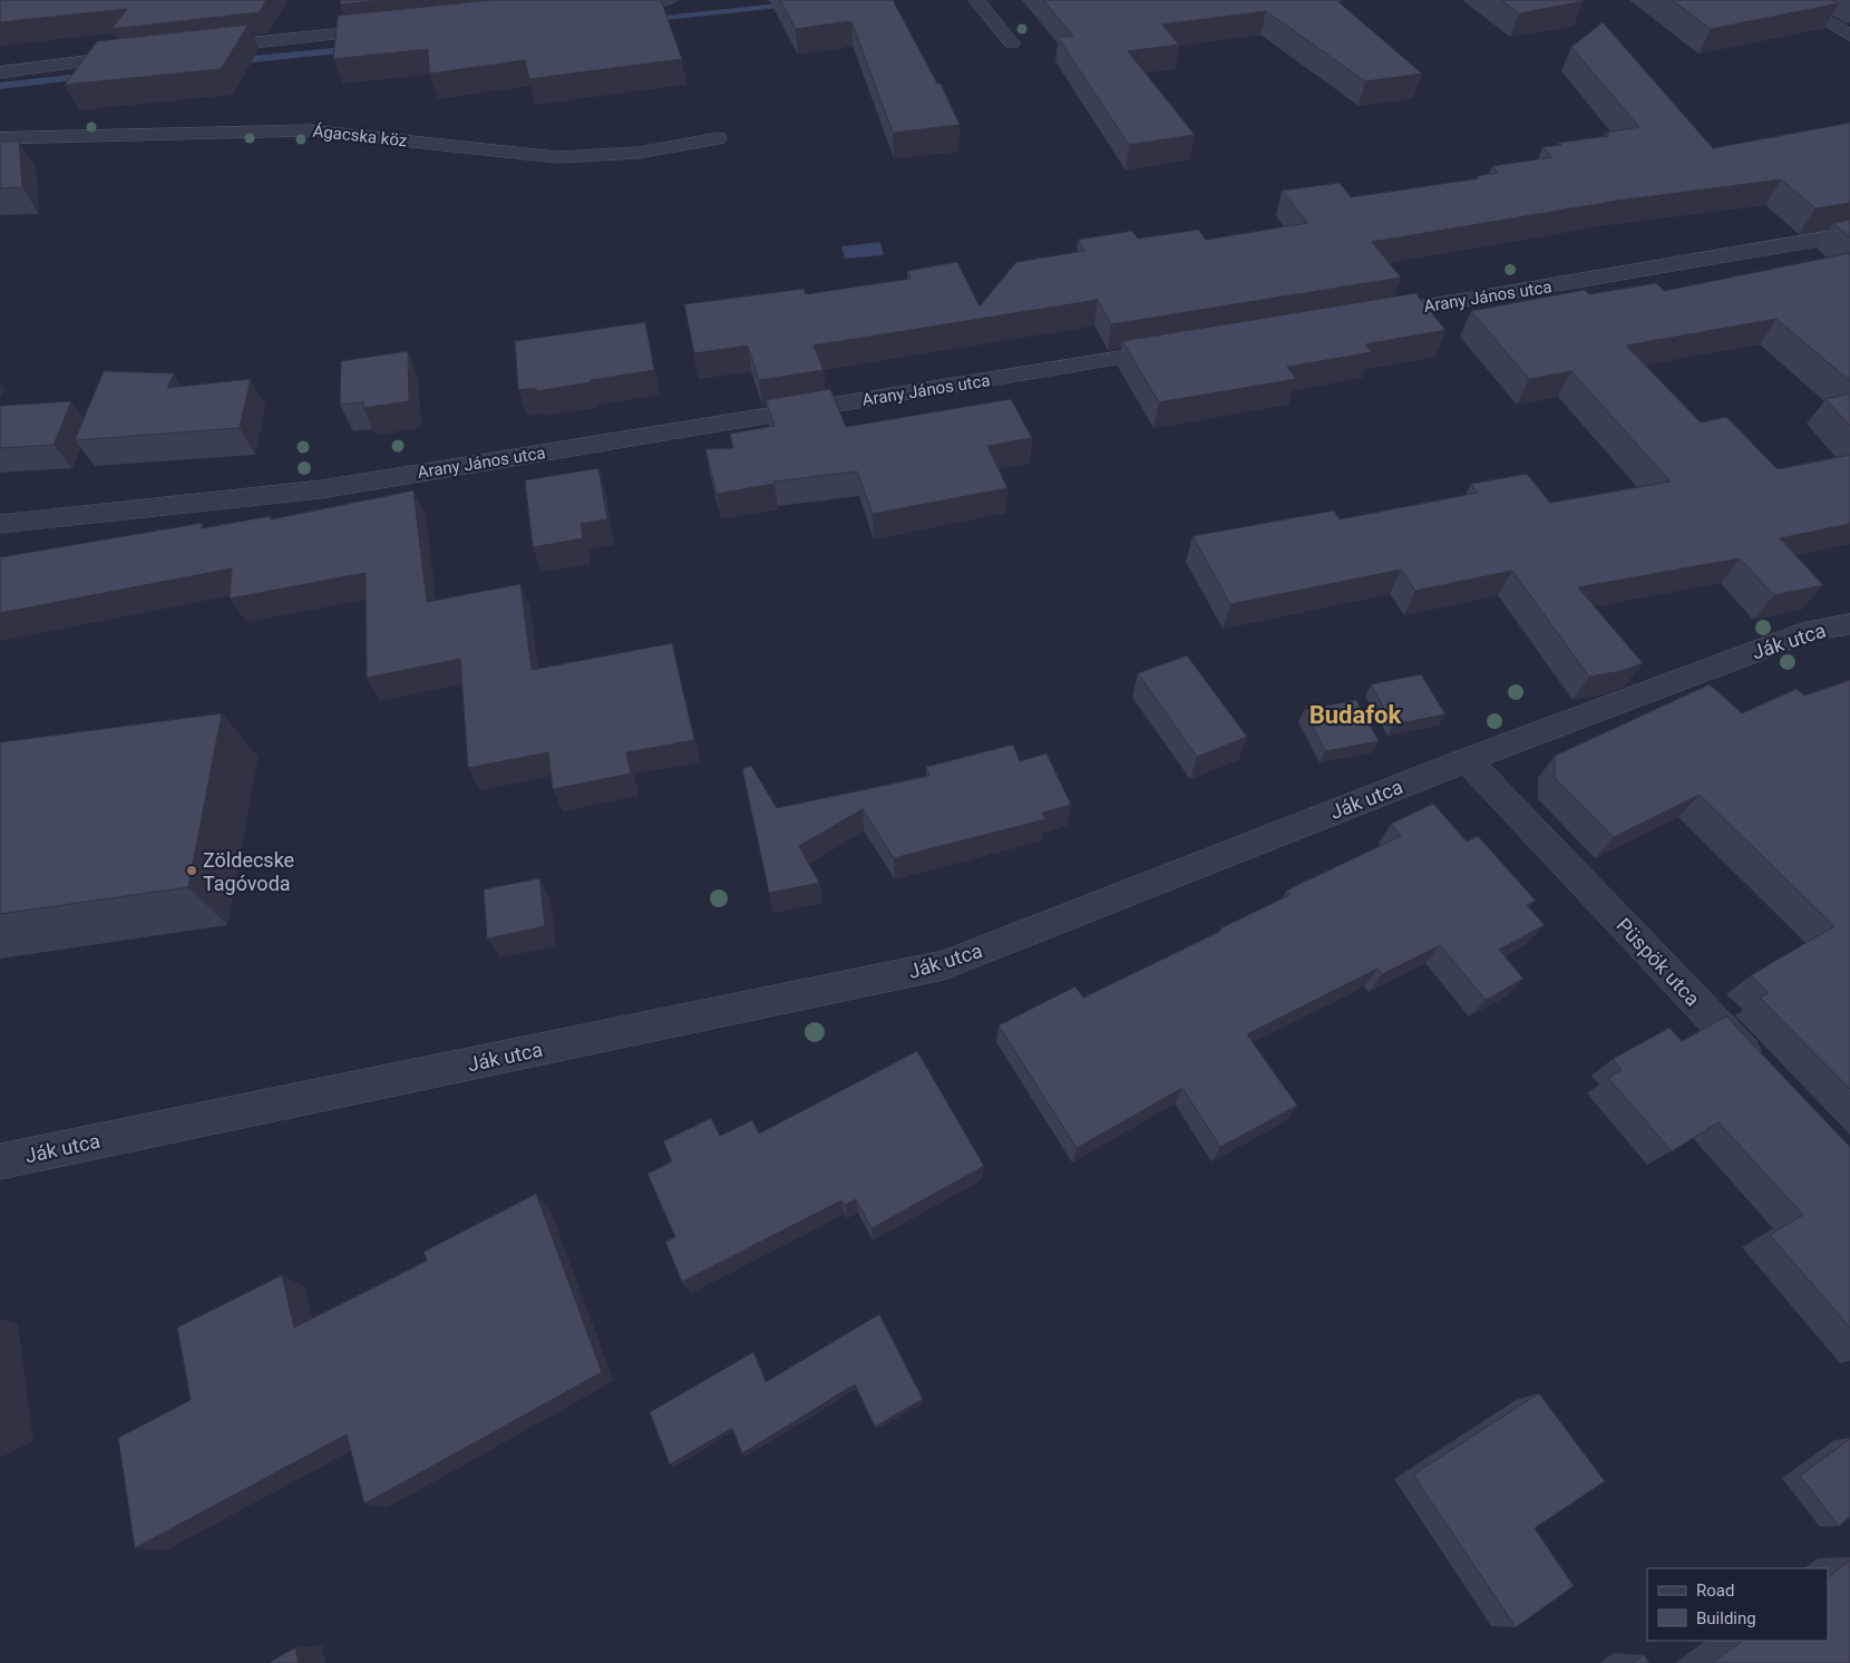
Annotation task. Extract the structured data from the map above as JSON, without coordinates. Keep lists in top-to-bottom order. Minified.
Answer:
{"streets":{"street":["Ágacska köz","Arany János utca","Ják utca","Püspök utca"]},"crossings":[["Ják utca","Püspök utca"]],"districts":["Budafok"],"places":["Zöldecske Tagóvoda"],"legend":["Road","Building"]}
